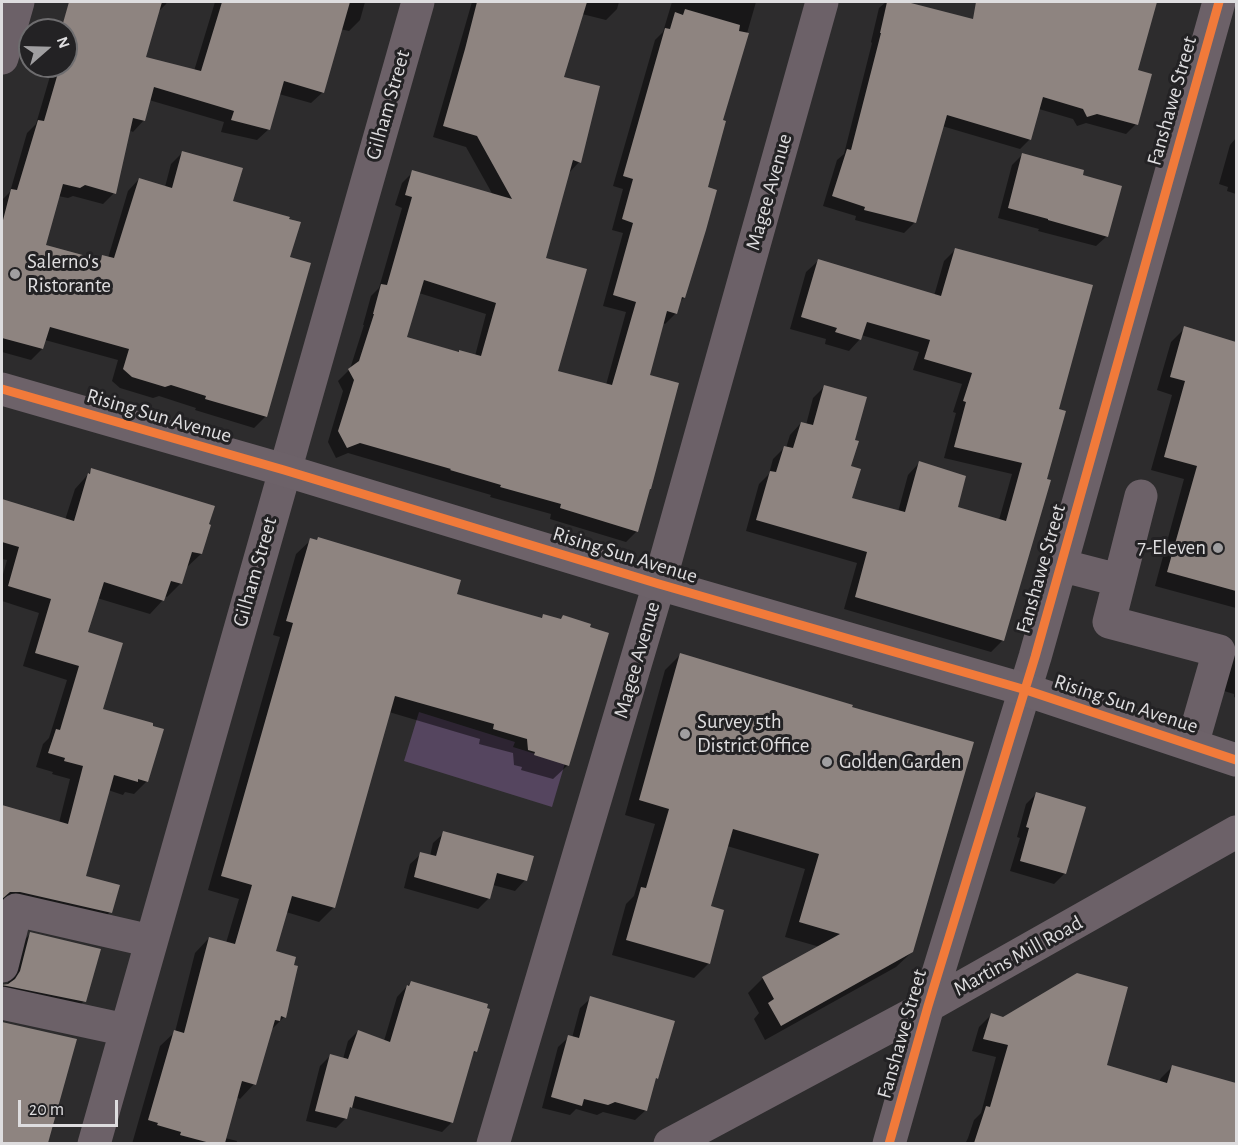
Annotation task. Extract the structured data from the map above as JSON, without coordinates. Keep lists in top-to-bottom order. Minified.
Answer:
{"streets":{"main road":["Rising Sun Avenue"],"street":["Fanshawe Street","Gilham Street","Magee Avenue","Martins Mill Road"]},"crossings":[["Fanshawe Street","Rising Sun Avenue"],["Fanshawe Street","Martins Mill Road"],["Gilham Street","Rising Sun Avenue"],["Magee Avenue","Rising Sun Avenue"]],"places":["Salerno's Ristorante","7-Eleven","Survey 5th District Office","Golden Garden"],"scale_bar":"20 m","north":"right"}
